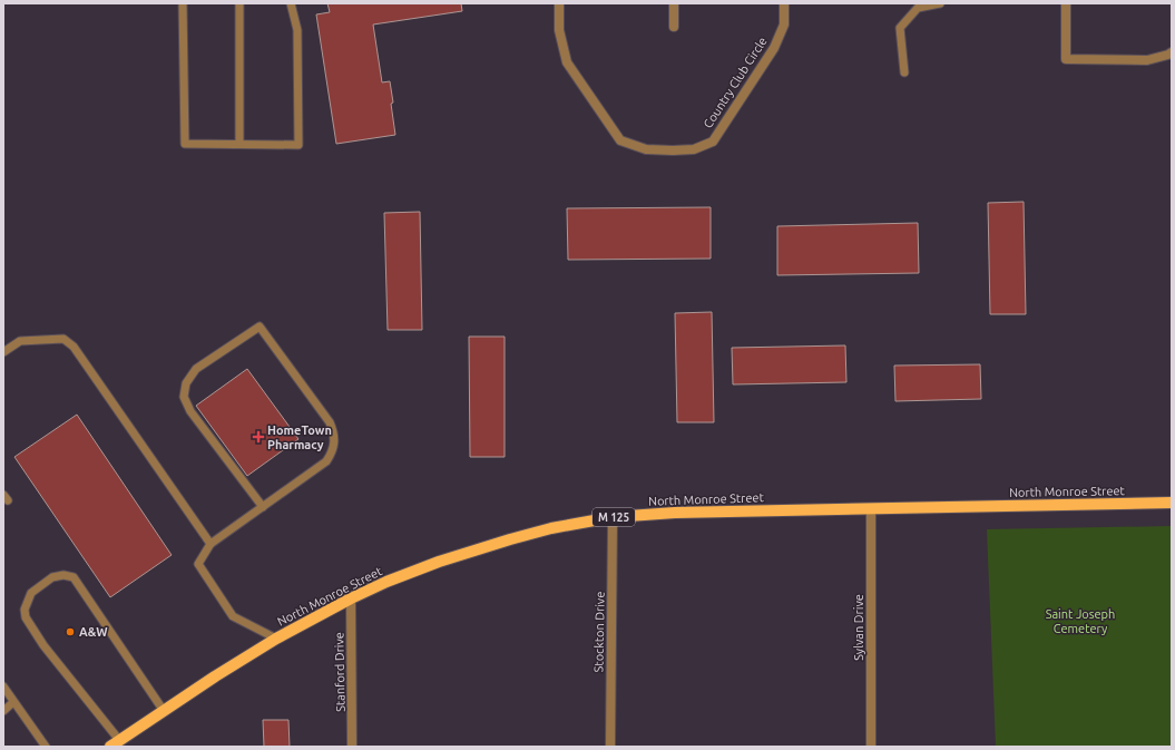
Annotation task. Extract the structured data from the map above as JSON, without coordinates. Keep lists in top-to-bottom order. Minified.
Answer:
{"streets":{"main road":["North Monroe Street","M 125"],"street":["Country Club Circle","Sylvan Drive","Stockton Drive","Stanford Drive"]},"crossings":[["North Monroe Street","Sylvan Drive"],["North Monroe Street","Stockton Drive"],["North Monroe Street","Stanford Drive"]],"parks":["Saint Joseph Cemetery"],"places":{"health":["HomeTown Pharmacy"],"other":["A&W"]}}
